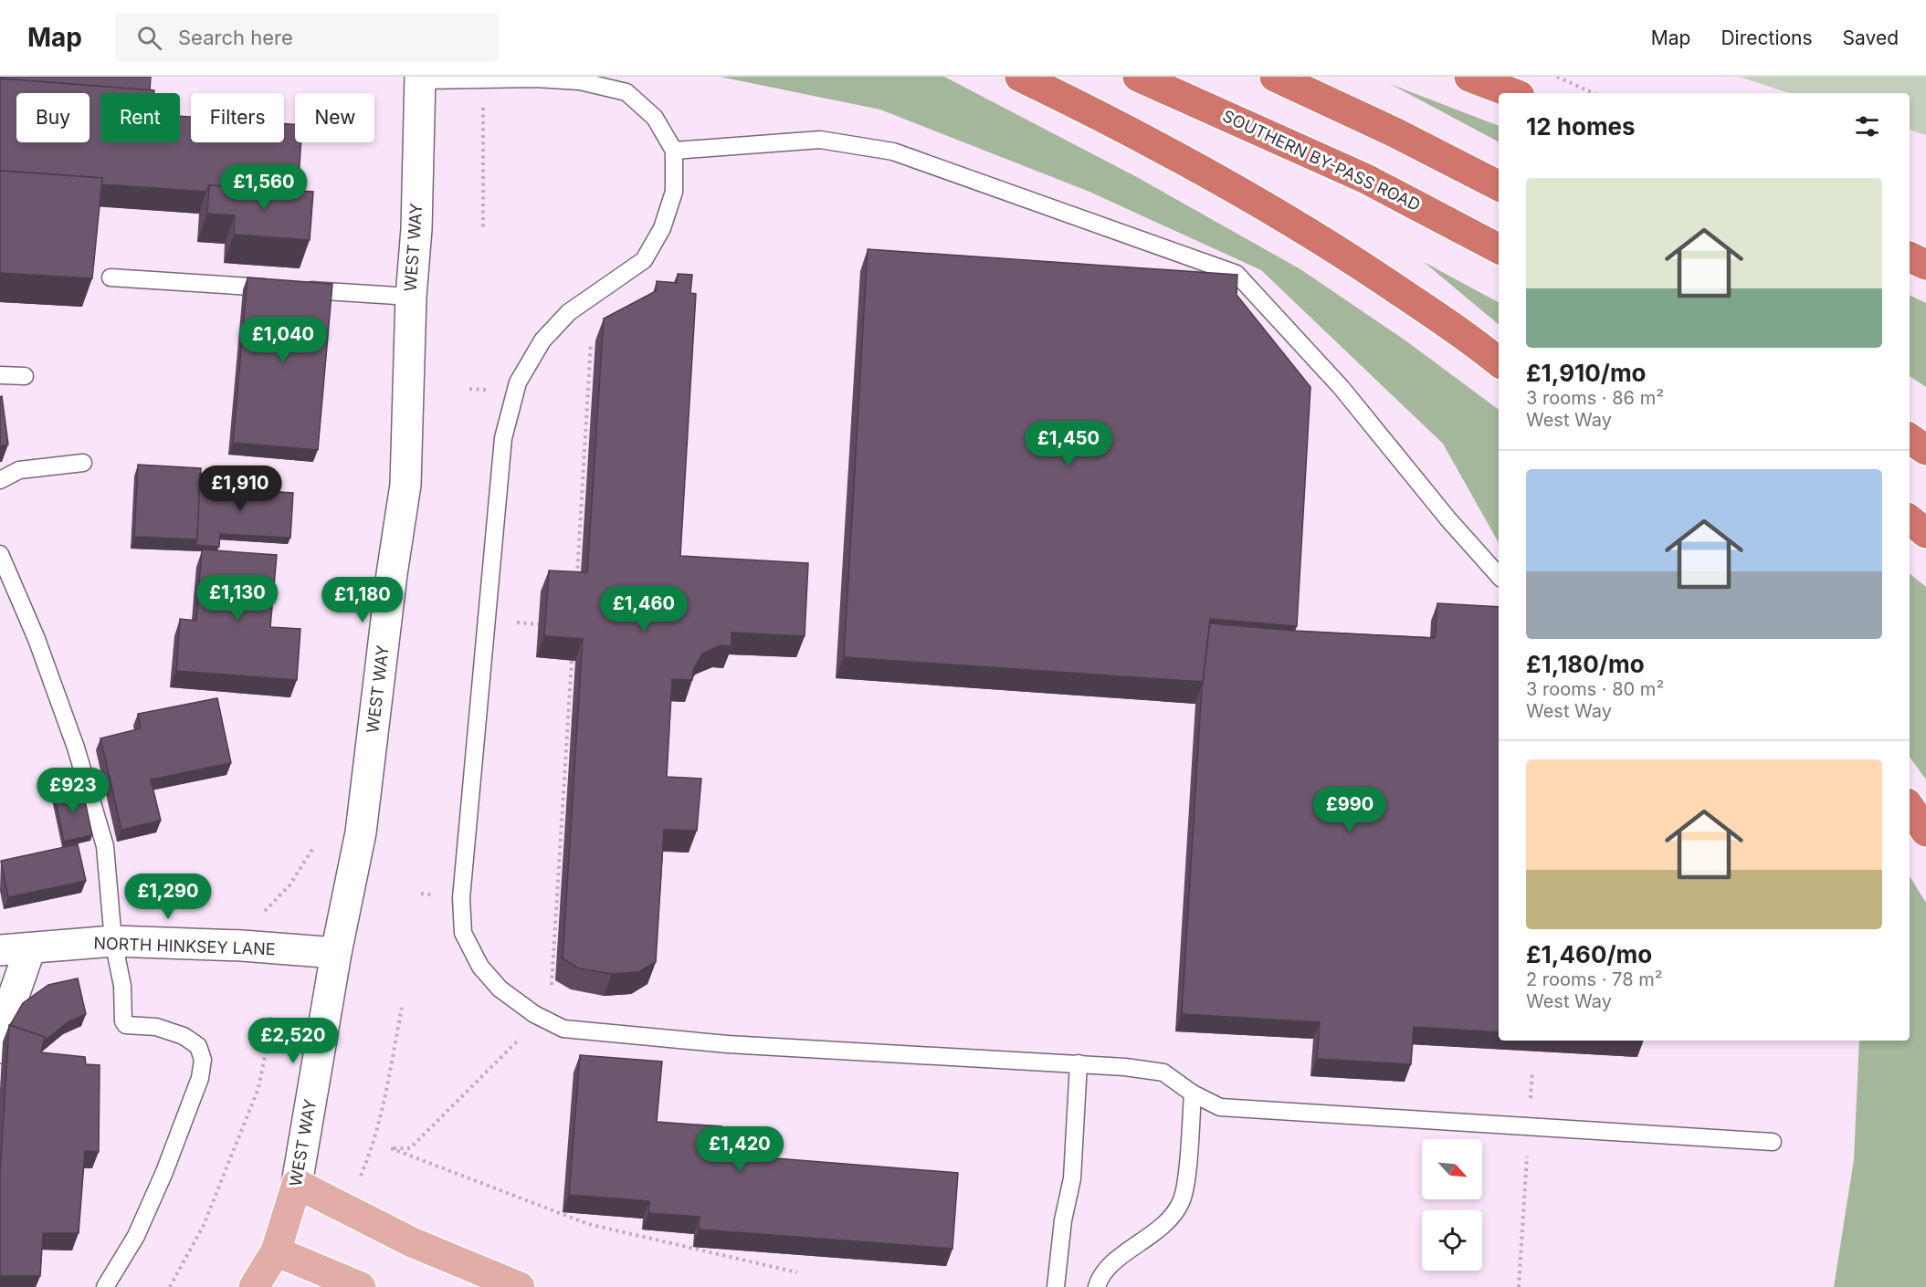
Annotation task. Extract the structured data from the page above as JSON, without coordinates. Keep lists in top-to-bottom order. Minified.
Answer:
{"streets":{"highway":["SOUTHERN BY-PASS ROAD"],"main road":["WEST WAY","NORTH HINKSEY LANE"]},"crossings":[["WEST WAY","NORTH HINKSEY LANE"]],"north":"bottom right","page":{"header":"Map","search":"Search here","nav":["Map","Directions","Saved"],"chip":["Buy","Rent","Filters","New"],"heading":"12 homes","list":[{"name":"£1,910/mo","note":"3 rooms · 86 m² · West Way"},{"name":"£1,180/mo","note":"3 rooms · 80 m² · West Way"},{"name":"£1,460/mo","note":"2 rooms · 78 m² · West Way"}],"price":["£1,560","£1,040","£1,450","£1,910","£1,130","£1,180","£1,460","£923","£990","£1,290","£2,520","£1,420"]}}
